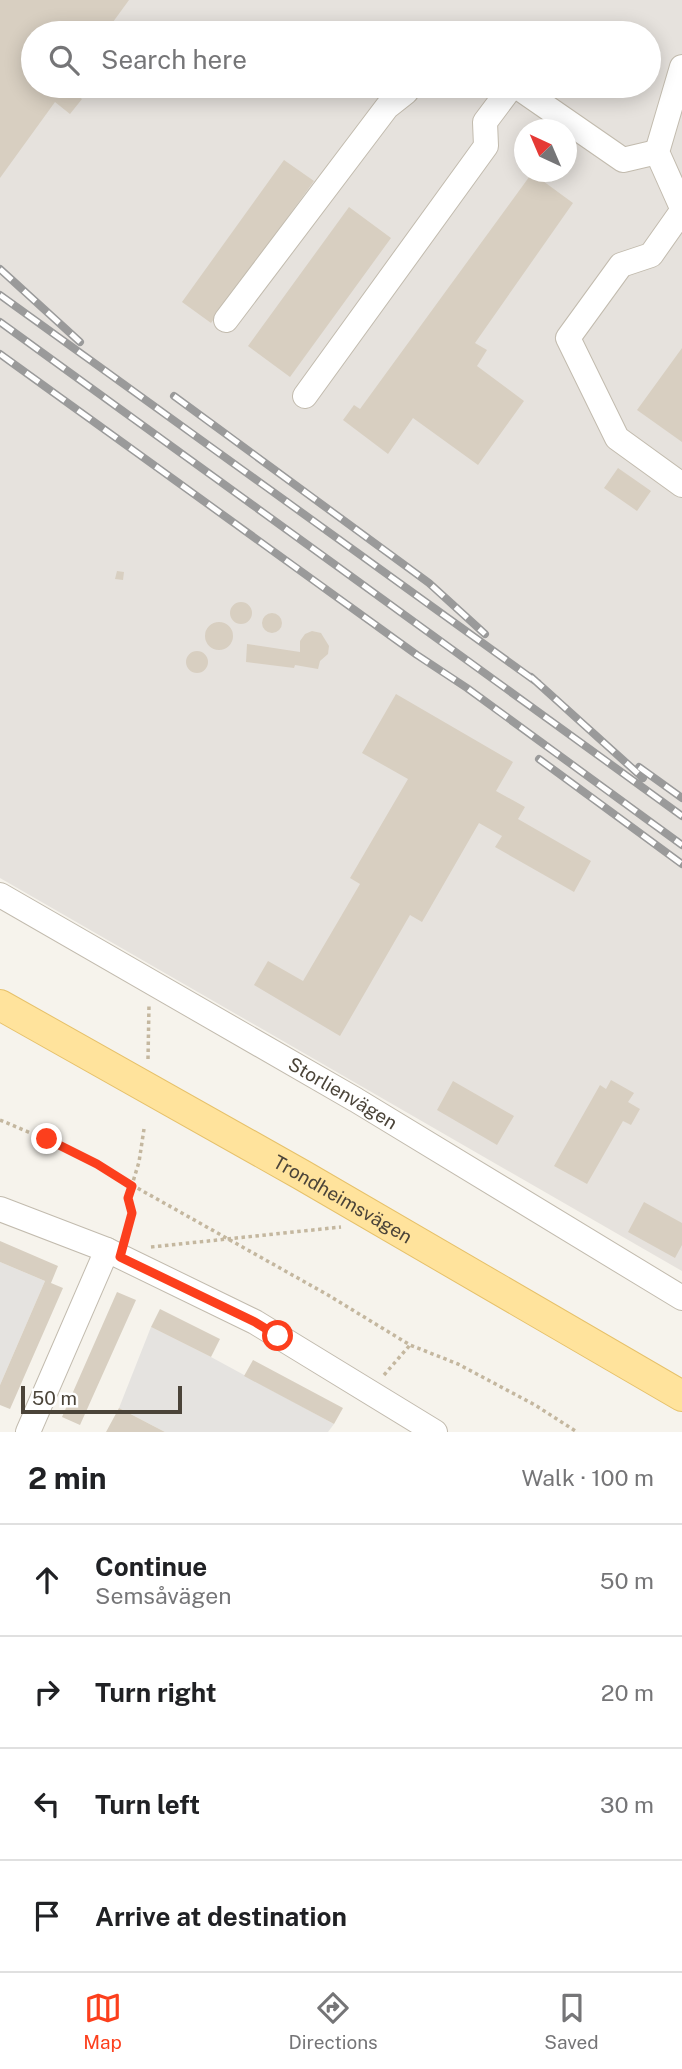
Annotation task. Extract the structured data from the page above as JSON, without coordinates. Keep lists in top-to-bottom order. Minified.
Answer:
{"streets":{"main road":["Trondheimsvägen"],"street":["Storlienvägen"]},"scale_bar":"50 m","north":"top left","page":{"search":"Search here","scale":"50 m","heading":["2 min","Walk · 100 m"],"list":[["Continue","Semsåvägen","50 m"],["Turn right","20 m"],["Turn left","30 m"],"Arrive at destination"],"nav":["Map","Directions","Saved"]}}
